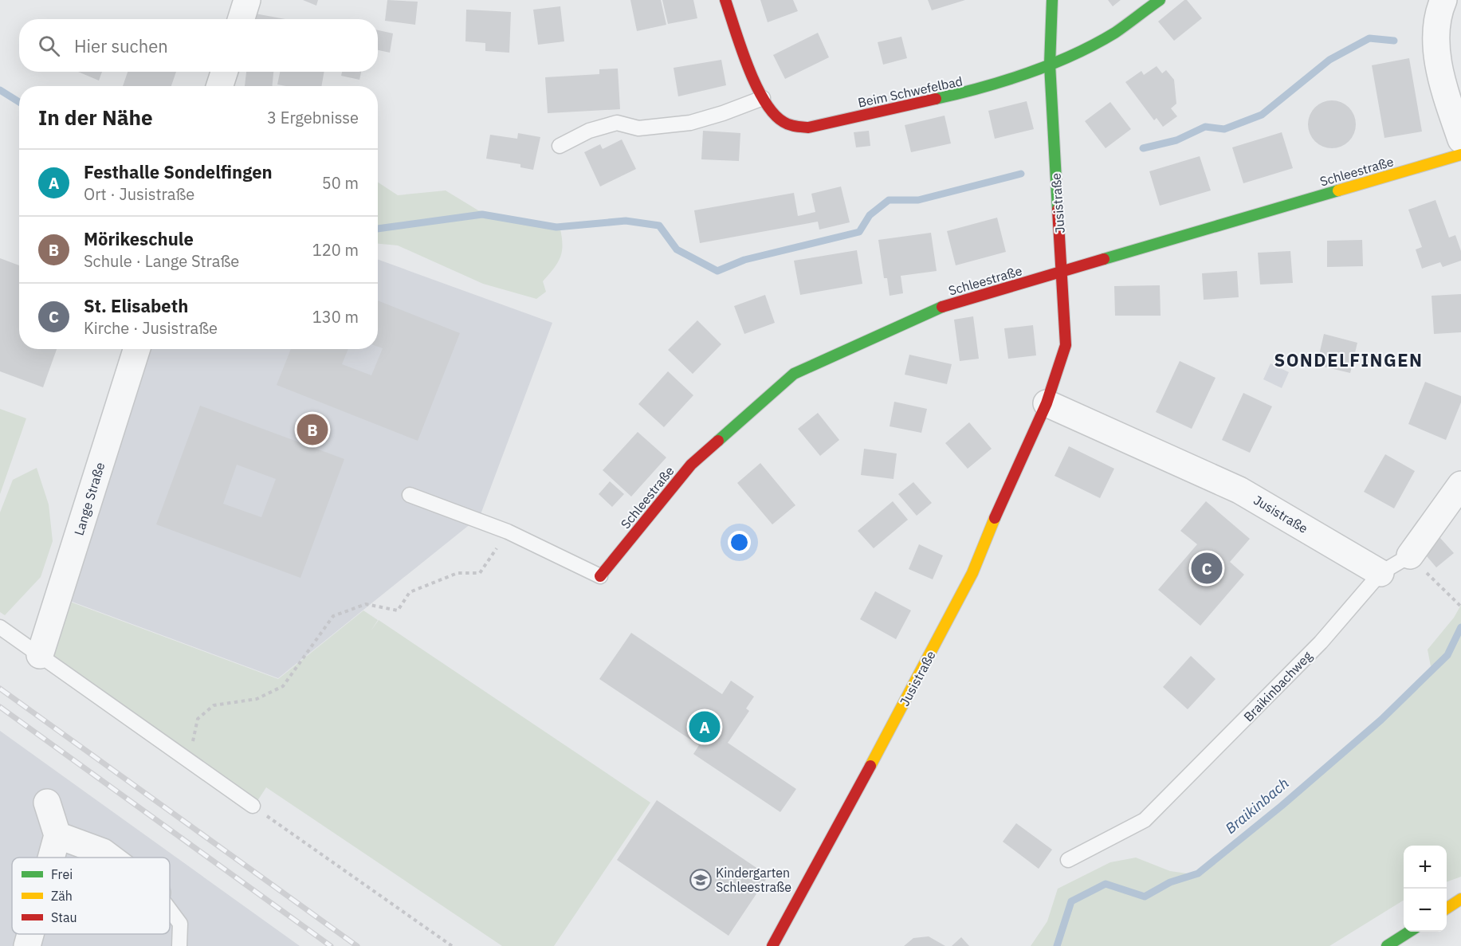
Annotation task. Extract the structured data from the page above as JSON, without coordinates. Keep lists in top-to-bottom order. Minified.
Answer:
{"streets":{"street":["Beim Schwefelbad","Schleestraße","Jusistraße","Lange Straße","Braikinbachweg"]},"crossings":[["Beim Schwefelbad","Jusistraße"],["Schleestraße","Jusistraße"],["Jusistraße","Braikinbachweg"]],"districts":["SONDELFINGEN"],"water":["Braikinbach"],"places":{"school or university":["Kindergarten Schleestraße"]},"legend":["Frei","Zäh","Stau"],"page":{"search":"Hier suchen","heading":["In der Nähe","3 Ergebnisse"],"list":[{"mark":"A","name":"Festhalle Sondelfingen","note":"Ort · Jusistraße","value":"50 m"},{"mark":"B","name":"Mörikeschule","note":"Schule · Lange Straße","value":"120 m"},{"mark":"C","name":"St. Elisabeth","note":"Kirche · Jusistraße","value":"130 m"}],"pins":["B","C","A"],"map_buttons":["+","−"]}}
